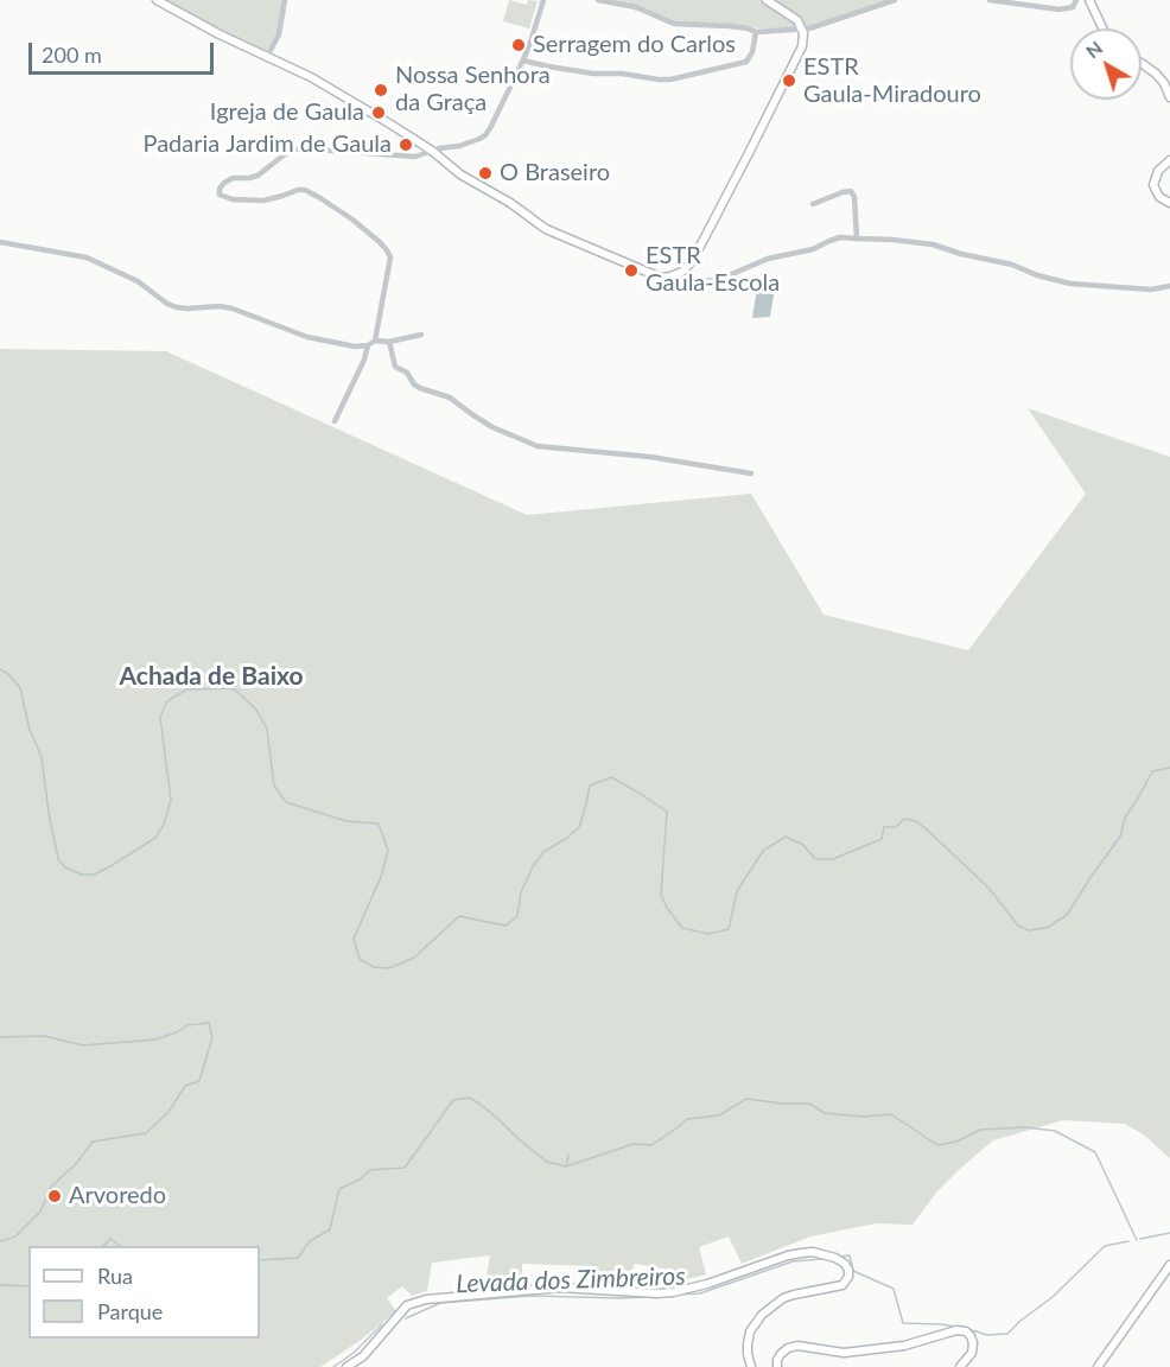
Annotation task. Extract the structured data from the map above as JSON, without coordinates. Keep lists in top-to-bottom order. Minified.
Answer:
{"districts":["Achada de Baixo"],"water":["Levada dos Zimbreiros"],"places":["Serragem do Carlos","ESTR Gaula-Miradouro","Nossa Senhora da Graça","Igreja de Gaula","Padaria Jardim de Gaula","O Braseiro","ESTR Gaula-Escola","Arvoredo"],"legend":["Rua","Parque"],"scale_bar":"200 m","north":"top left"}
